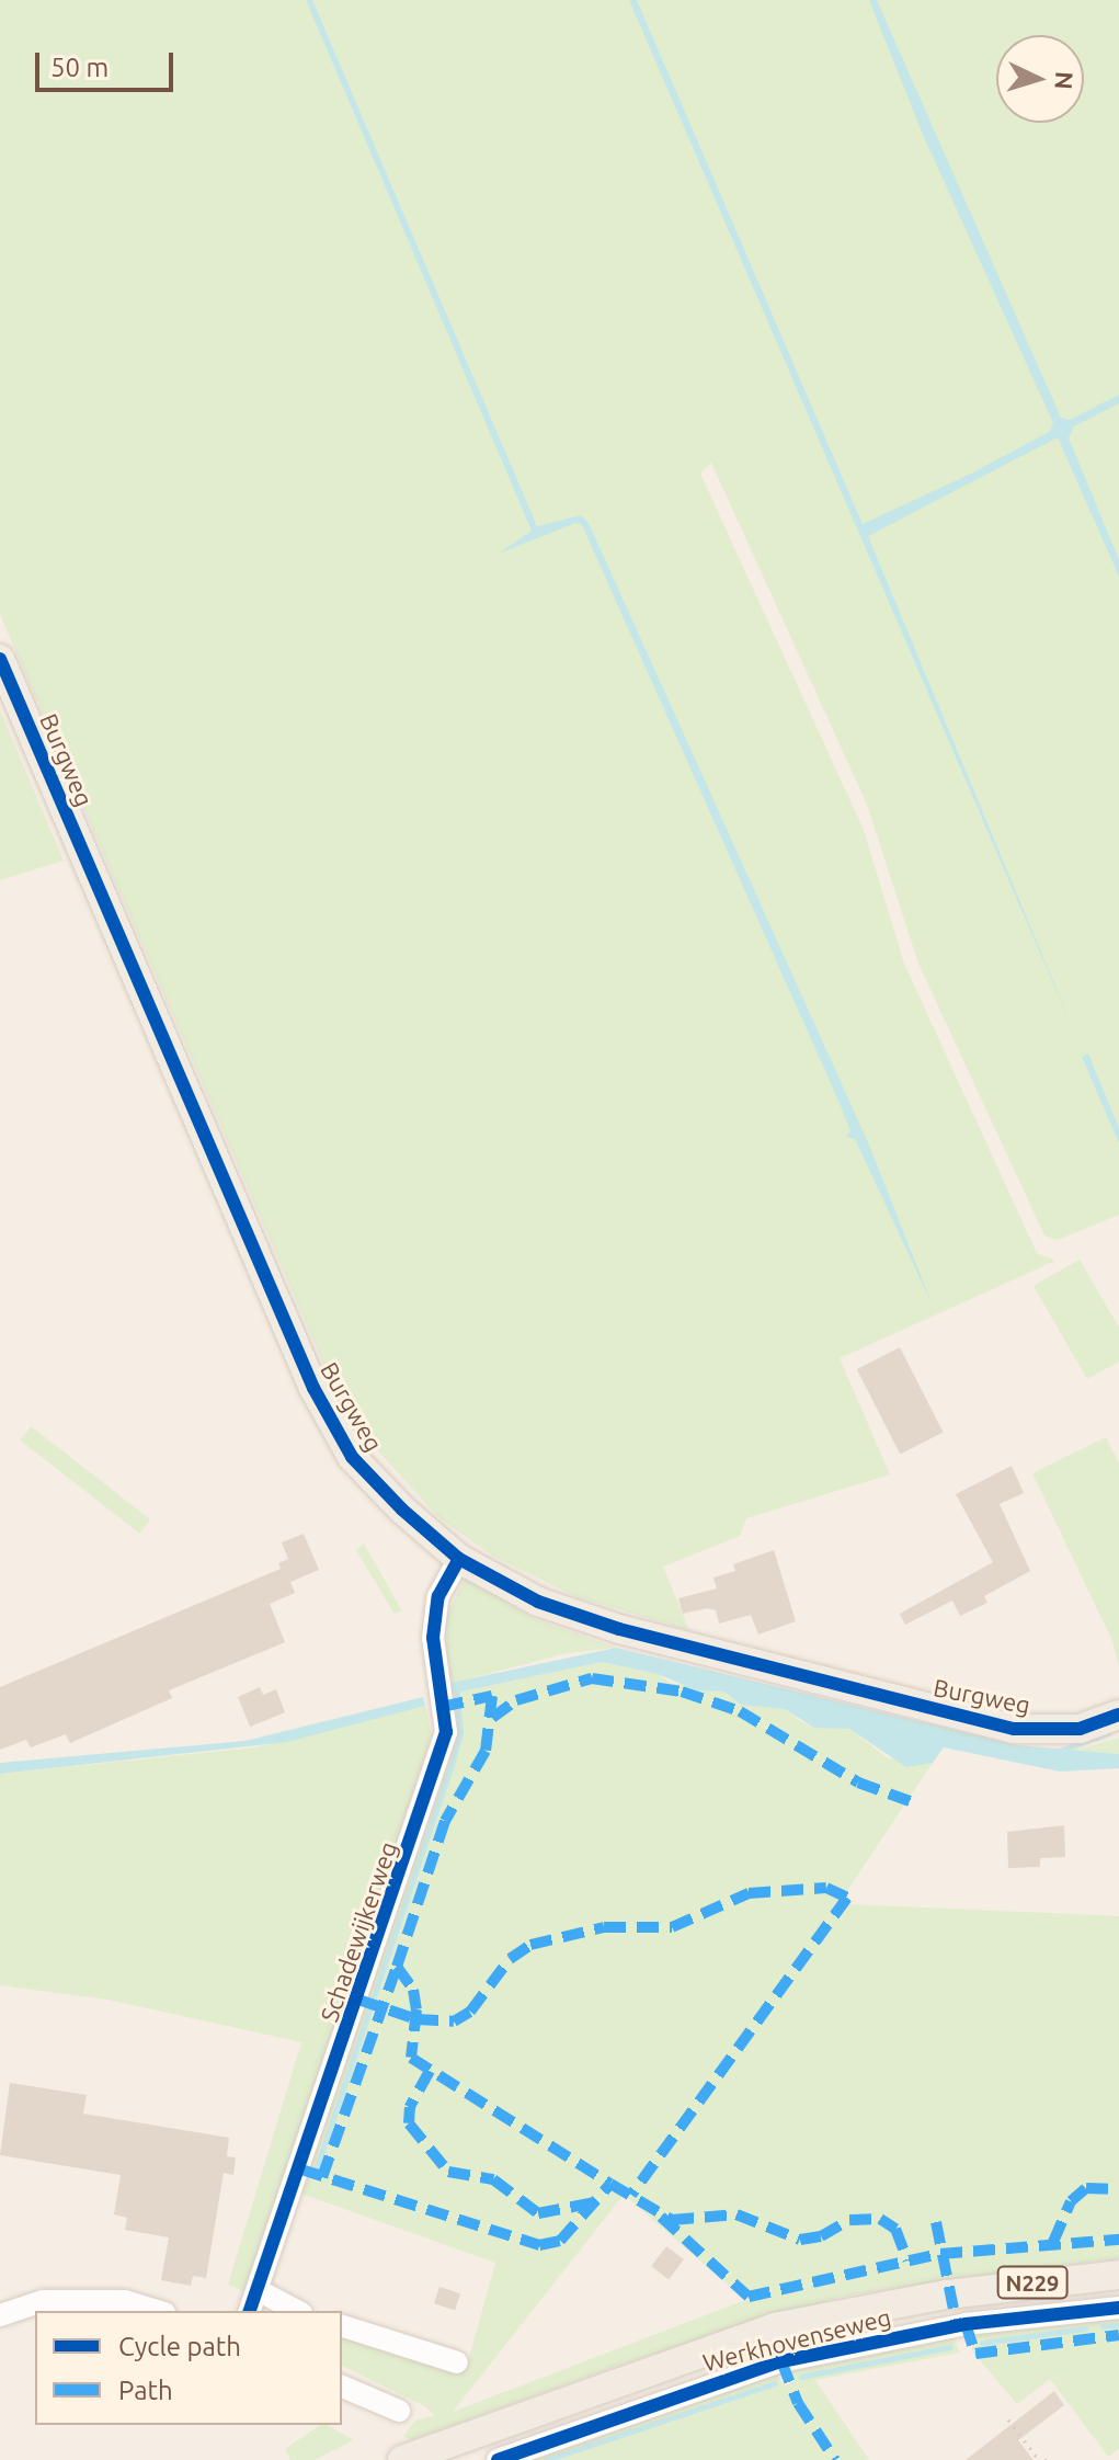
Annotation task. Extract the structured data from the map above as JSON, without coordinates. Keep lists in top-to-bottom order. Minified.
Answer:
{"streets":{"main road":["Burgweg","N229","Werkhovenseweg"],"street":["Schadewijkerweg"]},"crossings":[["Burgweg","Schadewijkerweg"]],"legend":["Cycle path","Path"],"scale_bar":"50 m","north":"right"}
